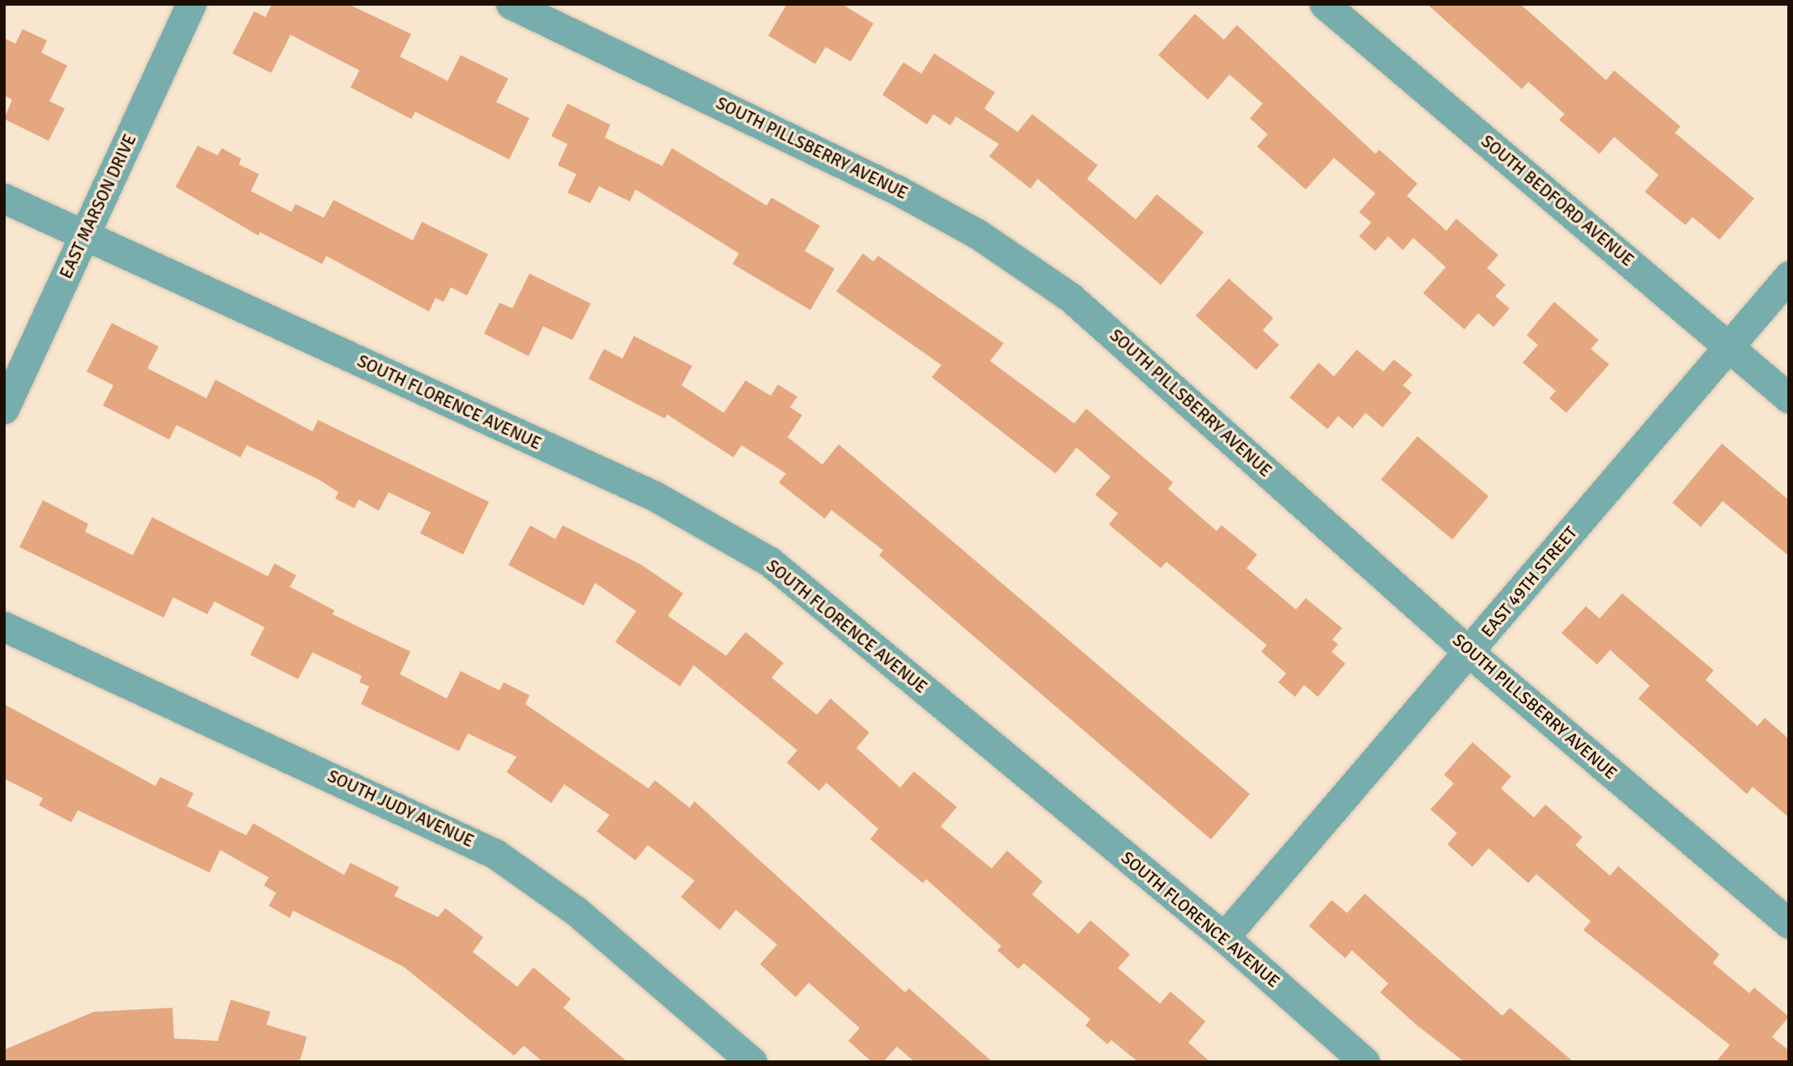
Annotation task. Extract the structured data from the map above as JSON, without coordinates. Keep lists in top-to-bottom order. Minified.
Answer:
{"streets":{"street":["SOUTH PILLSBERRY AVENUE","SOUTH BEDFORD AVENUE","EAST MARSON DRIVE","SOUTH FLORENCE AVENUE","EAST 49TH STREET","SOUTH JUDY AVENUE"]},"crossings":[["SOUTH PILLSBERRY AVENUE","EAST 49TH STREET"],["SOUTH BEDFORD AVENUE","EAST 49TH STREET"],["EAST MARSON DRIVE","SOUTH FLORENCE AVENUE"],["SOUTH FLORENCE AVENUE","EAST 49TH STREET"]]}
